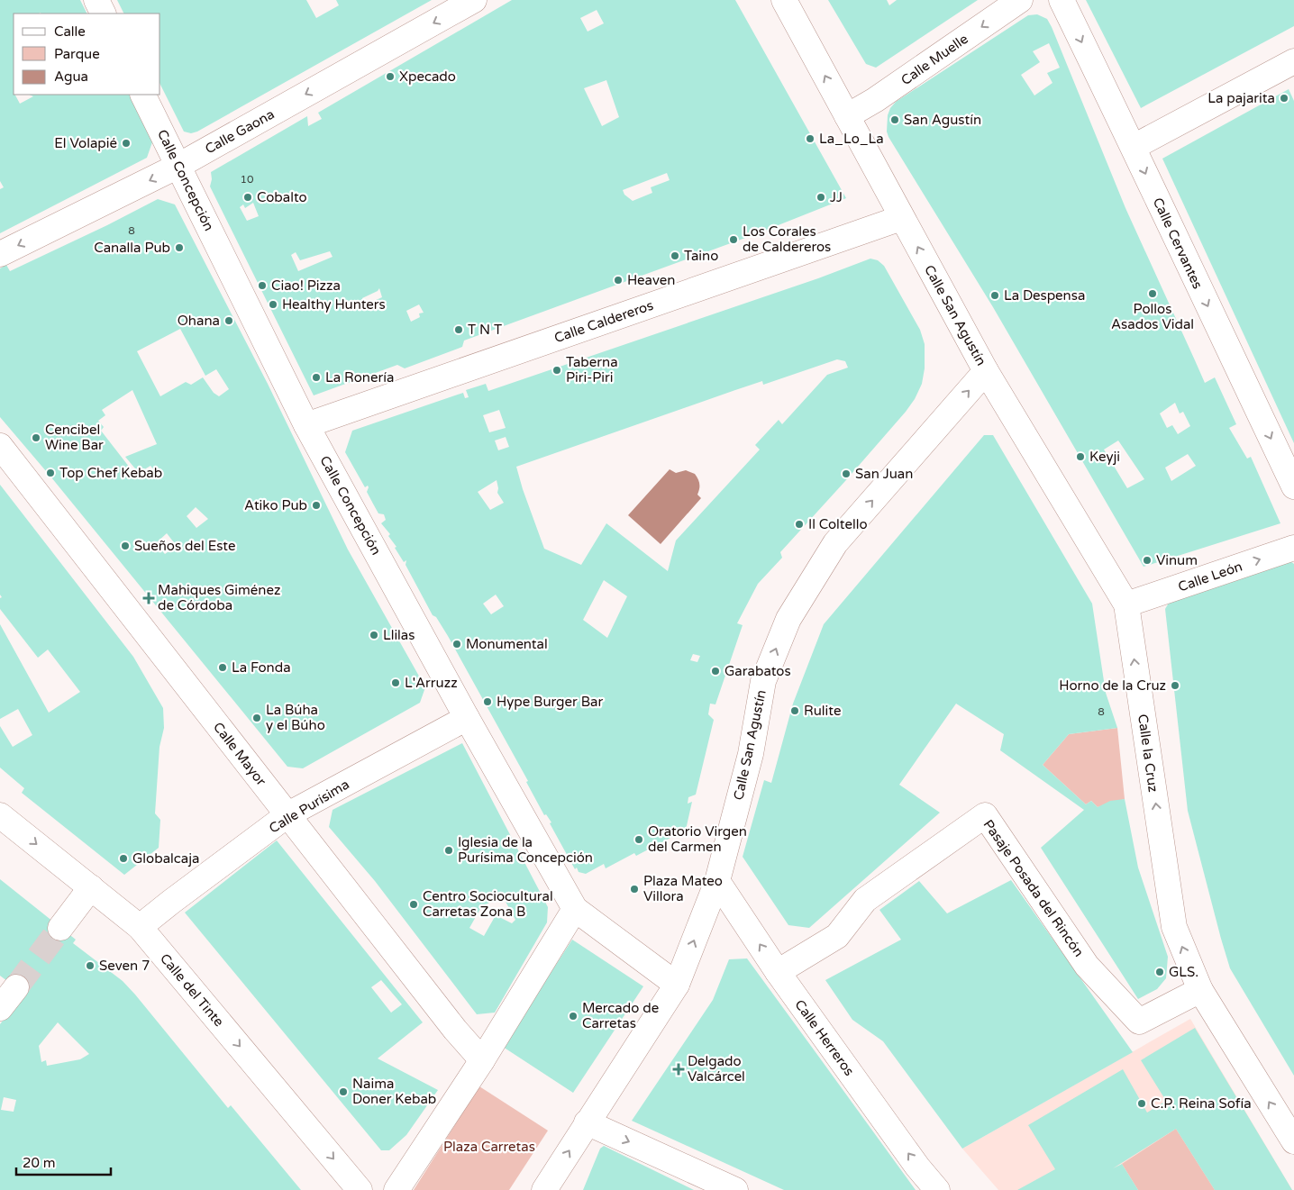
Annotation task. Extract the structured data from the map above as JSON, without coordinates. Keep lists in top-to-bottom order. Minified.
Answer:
{"streets":{"street":["Calle Muelle","Calle Gaona","Calle Concepción","Calle Cervantes","Calle San Agustín","Calle Caldereros","Calle León","Calle la Cruz","Calle Mayor","Calle Purísima","Pasaje Posada del Rincón","Calle del Tinte","Calle Herreros"]},"crossings":[["Calle Muelle","Calle San Agustín"],["Calle Gaona","Calle Concepción"],["Calle Concepción","Calle Caldereros"],["Calle Concepción","Calle Purísima"],["Calle San Agustín","Calle Caldereros"],["Calle San Agustín","Calle la Cruz"],["Calle San Agustín","Calle Herreros"],["Calle León","Calle la Cruz"],["Calle la Cruz","Pasaje Posada del Rincón"],["Calle Mayor","Calle Purísima"],["Calle Purísima","Calle del Tinte"],["Pasaje Posada del Rincón","Calle Herreros"]],"one_way":["Calle Muelle","Calle Gaona","Calle Cervantes","Calle San Agustín","Calle León","Calle la Cruz","Calle del Tinte","Calle Herreros"],"parks":["Plaza Carretas"],"places":{"other":["Xpecado","La pajarita","San Agustín","La_Lo_La","El Volapié","Cobalto","JJ","Los Corales de Caldereros","Canalla Pub","Taino","Heaven","Ciao! Pizza","Pollos Asados Vidal","La Despensa","Healthy Hunters","Ohana","T N T","Taberna Piri-Piri","La Ronería","Cencibel Wine Bar","Keyji","Top Chef Kebab","San Juan","Atiko Pub","Il Coltello","Sueños del Este","Vinum","Llilas","Monumental","La Fonda","Garabatos","L'Arruzz","Horno de la Cruz","Hype Burger Bar","Rulite","La Búha y el Búho","Oratorio Virgen del Carmen","Iglesia de la Purísima Concepción","Globalcaja","Plaza Mateo Villora","Centro Sociocultural Carretas Zona B","Seven 7","GLS.","Mercado de Carretas","Naima Doner Kebab","C.P. Reina Sofía"],"health":["Mahiques Giménez de Córdoba","Delgado Valcárcel"]},"house_numbers":["10","8","8"],"legend":["Calle","Parque","Agua"],"scale_bar":"20 m"}
